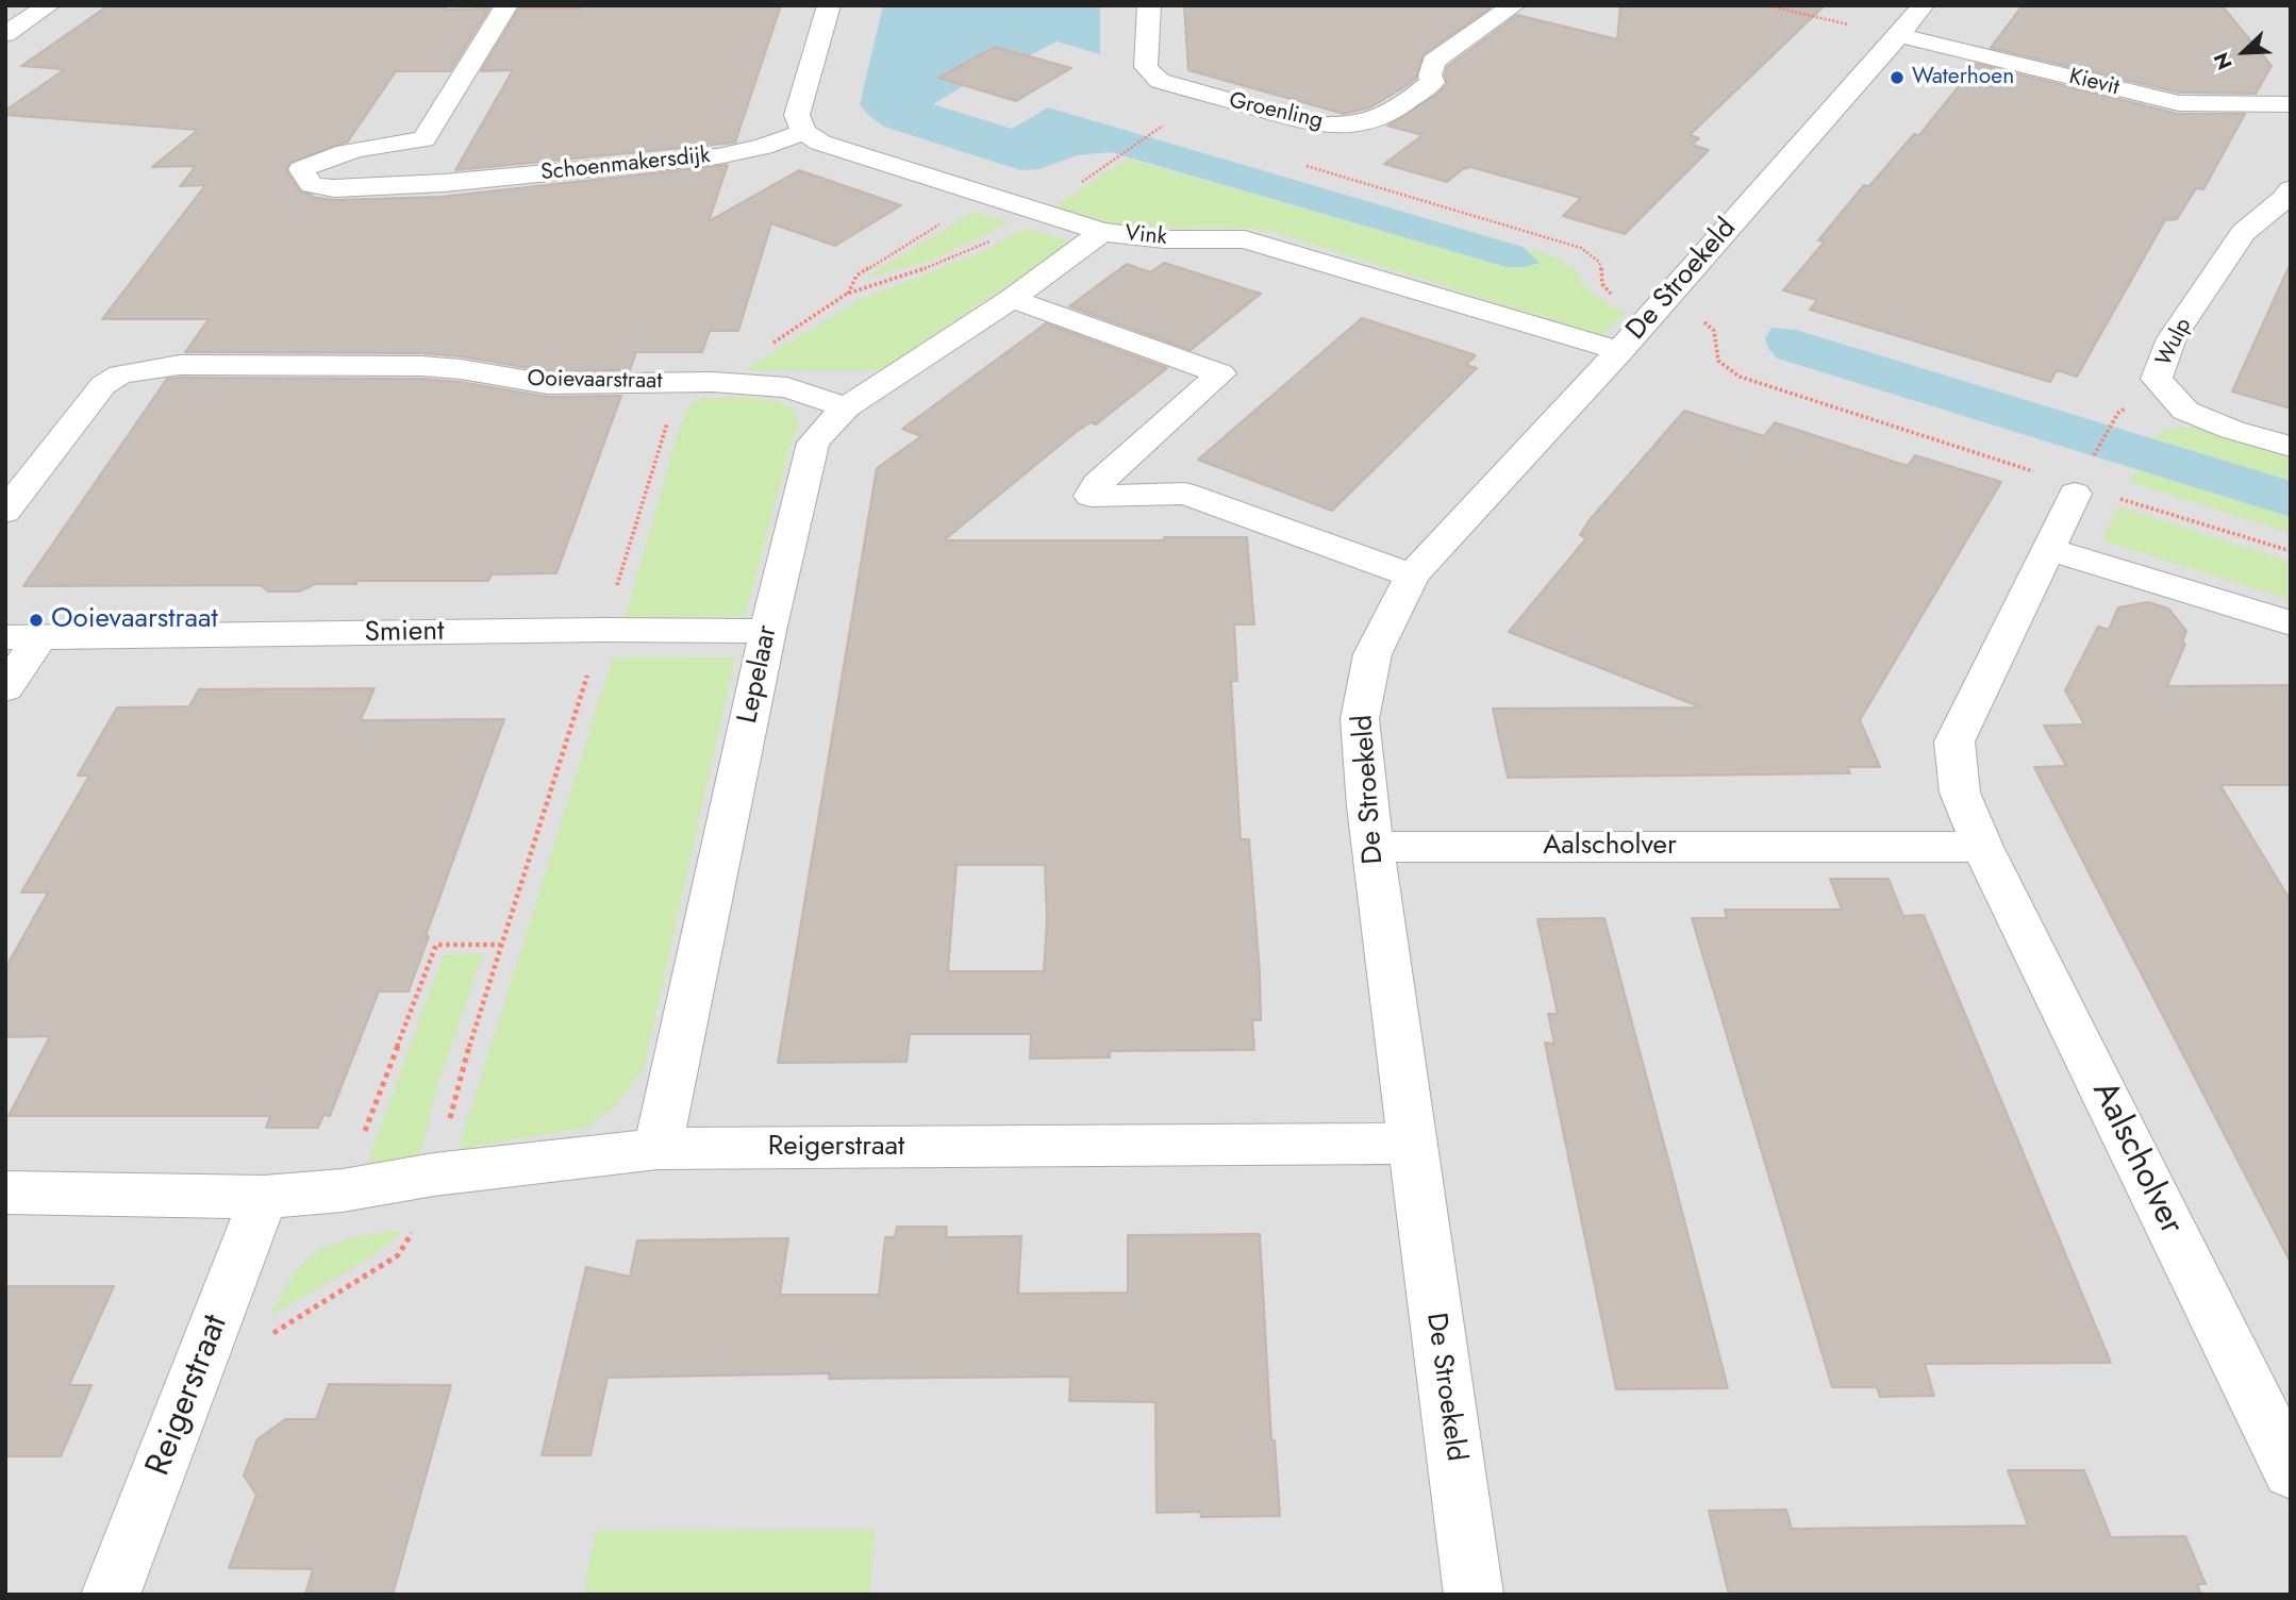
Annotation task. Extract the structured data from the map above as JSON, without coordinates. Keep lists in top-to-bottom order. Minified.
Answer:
{"streets":{"street":["Kievit","Groenling","Schoenmakersdijk","Vink","De Stroekeld","Wulp","Ooievaarstraat","Smient","Lepelaar","Aalscholver","Reigerstraat"]},"crossings":[["Kievit","De Stroekeld"],["Schoenmakersdijk","Vink"],["Vink","De Stroekeld"],["Vink","Lepelaar"],["De Stroekeld","Aalscholver"],["De Stroekeld","Reigerstraat"],["Ooievaarstraat","Lepelaar"],["Smient","Lepelaar"],["Lepelaar","Reigerstraat"]],"places":["Waterhoen","Ooievaarstraat"],"north":"bottom left"}
